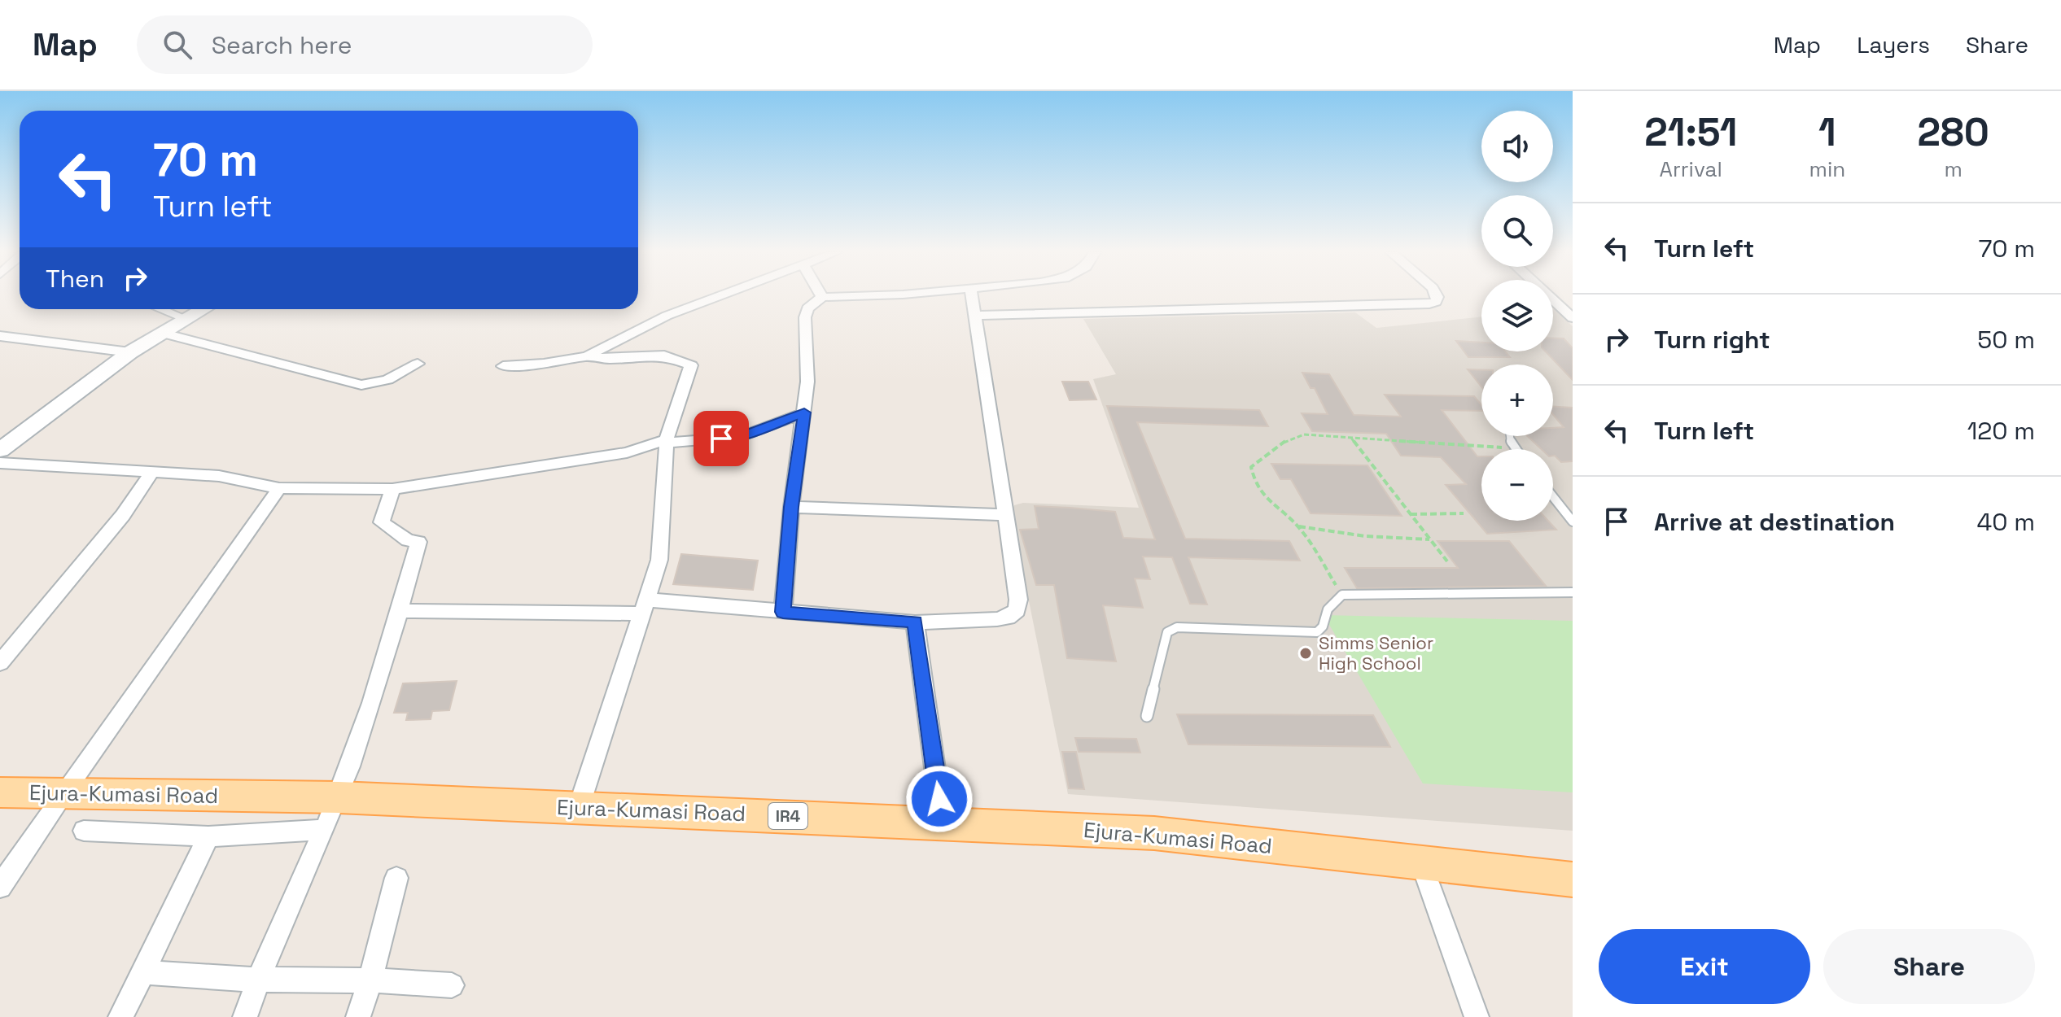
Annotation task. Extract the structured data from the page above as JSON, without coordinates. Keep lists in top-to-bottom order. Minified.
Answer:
{"streets":{"main road":["Ejura-Kumasi Road","IR4"]},"places":["Simms Senior High School"],"page":{"header":"Map","search":"Search here","nav":["Map","Layers","Share"],"eta":["21:51","Arrival","1","min","280","m"],"map_buttons":["+","−"],"turn":["70 m","Turn left"],"list":[{"name":"Turn left","value":"70 m"},{"name":"Turn right","value":"50 m"},{"name":"Turn left","value":"120 m"},{"name":"Arrive at destination","value":"40 m"}],"then":"Then","buttons":["Exit","Share"]}}
